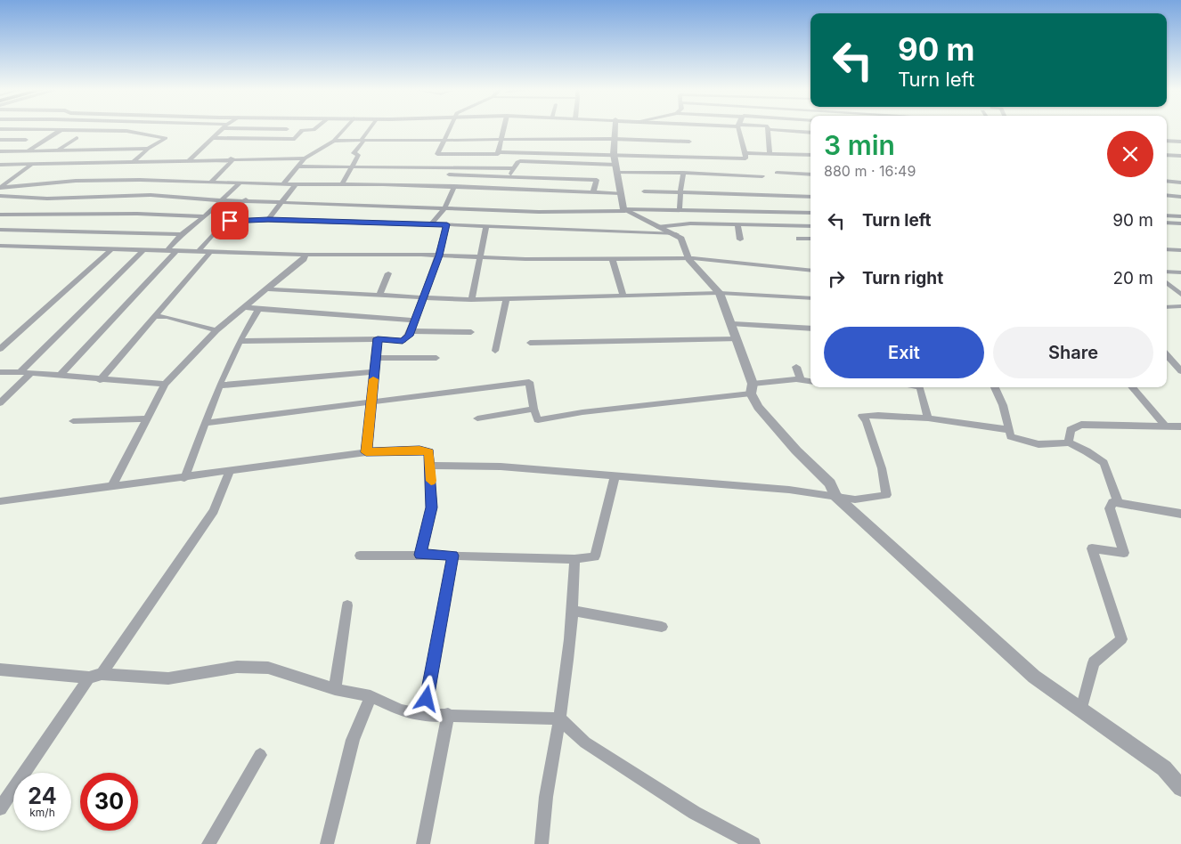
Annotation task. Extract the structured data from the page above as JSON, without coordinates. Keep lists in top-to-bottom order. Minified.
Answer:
{"page":{"turn":["90 m","Turn left"],"heading":["3 min","880 m · 16:49"],"list":[{"name":"Turn left","value":"90 m"},{"name":"Turn right","value":"20 m"}],"buttons":["Exit","Share"],"speed":"24 km/h","limit":"30"}}
